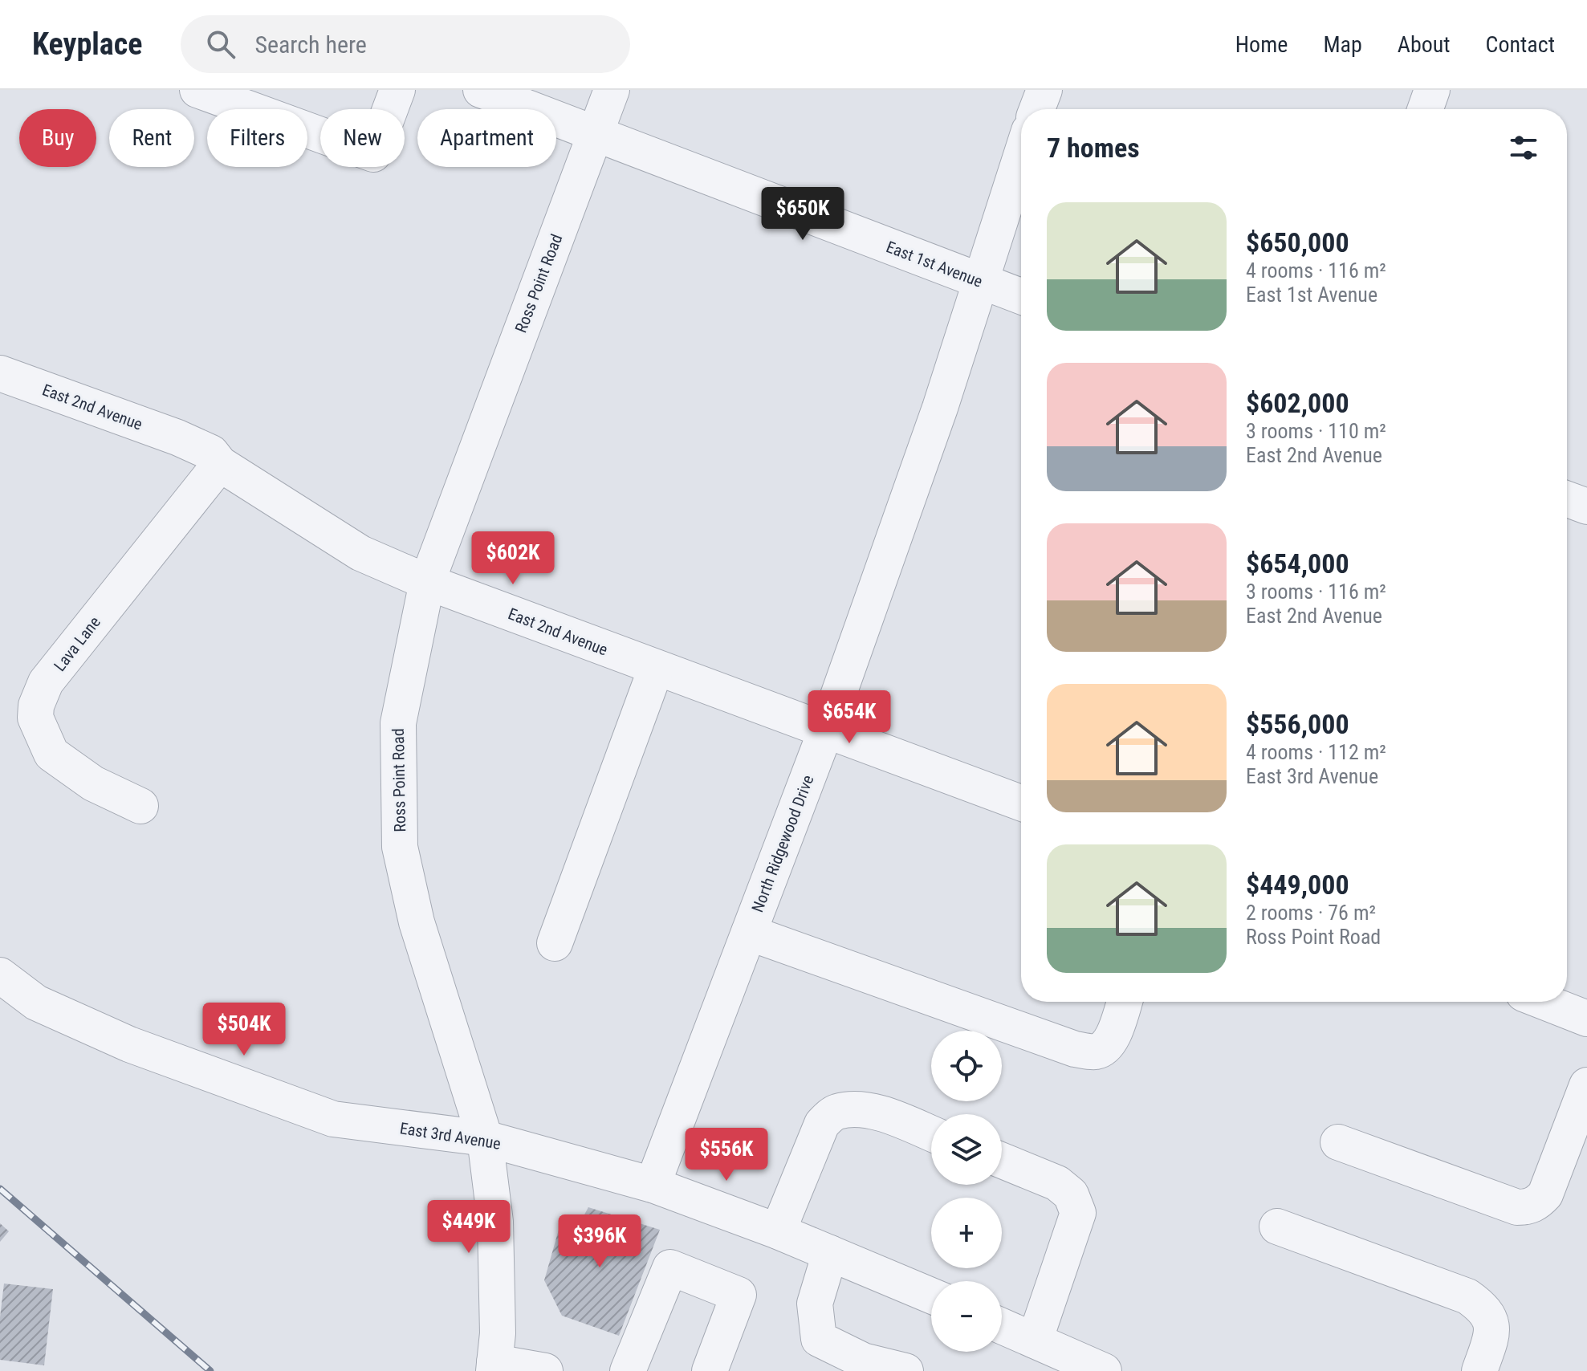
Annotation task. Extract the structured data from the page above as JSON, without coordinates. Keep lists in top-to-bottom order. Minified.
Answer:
{"streets":{"street":["East 1st Avenue","Ross Point Road","East 2nd Avenue","Lava Lane","North Ridgewood Drive","East 3rd Avenue"]},"crossings":[["East 1st Avenue","Ross Point Road"],["East 1st Avenue","North Ridgewood Drive"],["Ross Point Road","East 2nd Avenue"],["Ross Point Road","East 3rd Avenue"],["East 2nd Avenue","Lava Lane"],["East 2nd Avenue","North Ridgewood Drive"],["North Ridgewood Drive","East 3rd Avenue"]],"page":{"header":"Keyplace","search":"Search here","nav":["Home","Map","About","Contact"],"chip":["Buy","Rent","Filters","New","Apartment"],"heading":"7 homes","list":[{"name":"$650,000","note":"4 rooms · 116 m² · East 1st Avenue"},{"name":"$602,000","note":"3 rooms · 110 m² · East 2nd Avenue"},{"name":"$654,000","note":"3 rooms · 116 m² · East 2nd Avenue"},{"name":"$556,000","note":"4 rooms · 112 m² · East 3rd Avenue"},{"name":"$449,000","note":"2 rooms · 76 m² · Ross Point Road"}],"price":["$650K","$602K","$654K","$504K","$556K","$449K","$396K"],"map_buttons":["+","−"]}}
